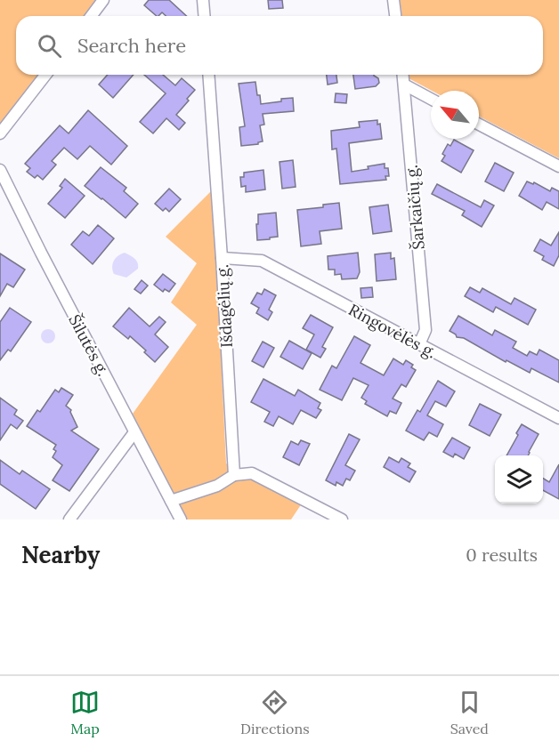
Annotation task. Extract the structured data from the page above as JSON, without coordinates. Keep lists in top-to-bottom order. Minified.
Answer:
{"streets":{"street":["Šarkaičių g.","Išdagėlių g.","Ringovėlės g.","Šilutės g."]},"crossings":[["Šarkaičių g.","Ringovėlės g."],["Išdagėlių g.","Ringovėlės g."]],"north":"top left","page":{"search":"Search here","heading":["Nearby","0 results"],"nav":["Map","Directions","Saved"]}}
